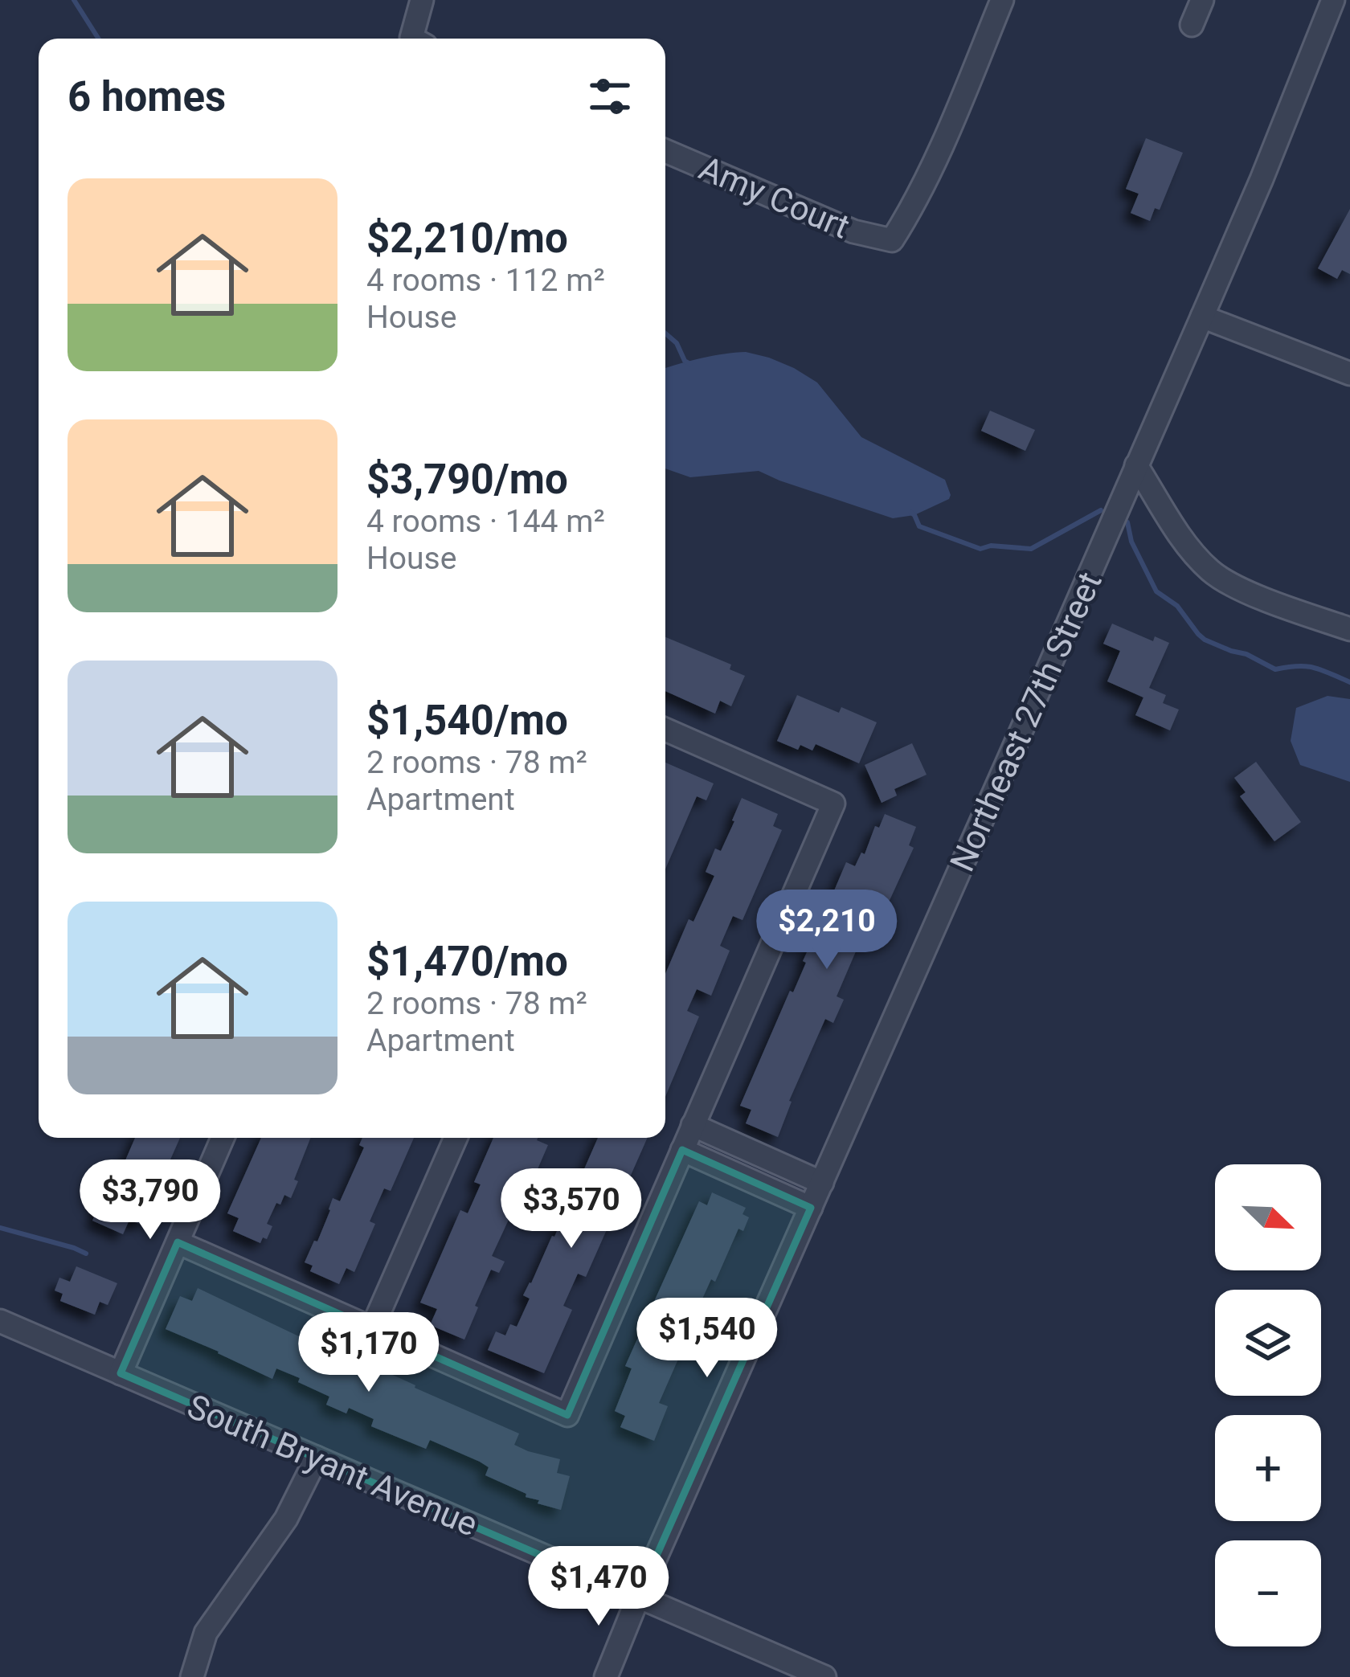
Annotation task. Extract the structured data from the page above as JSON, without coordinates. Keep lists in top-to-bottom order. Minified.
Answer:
{"streets":{"street":["Amy Court","Northeast 27th Street","South Bryant Avenue"]},"crossings":[["Northeast 27th Street","South Bryant Avenue"]],"north":"bottom right","page":{"heading":"6 homes","list":[{"name":"$2,210/mo","note":"4 rooms · 112 m² · House"},{"name":"$3,790/mo","note":"4 rooms · 144 m² · House"},{"name":"$1,540/mo","note":"2 rooms · 78 m² · Apartment"},{"name":"$1,470/mo","note":"2 rooms · 78 m² · Apartment"}],"price":["$2,210","$3,790","$3,570","$1,540","$1,170","$1,470"],"map_buttons":["+","−"]}}
